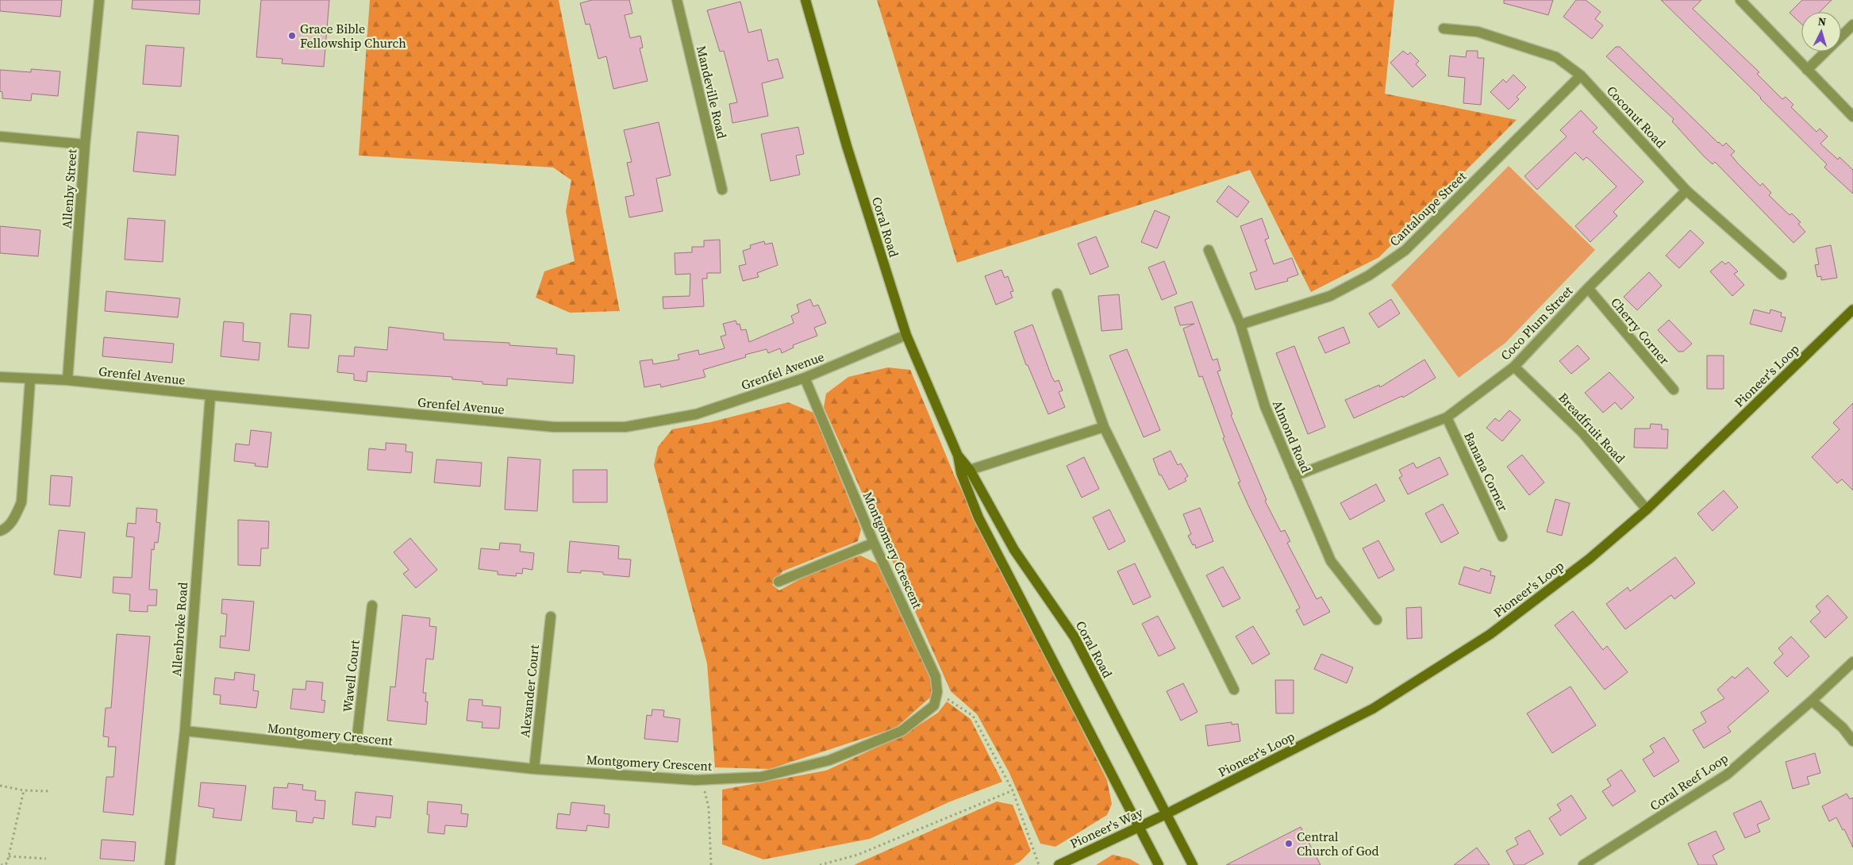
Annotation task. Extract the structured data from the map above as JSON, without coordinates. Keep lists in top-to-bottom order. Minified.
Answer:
{"streets":{"main road":["Coral Road","Pioneer's Loop","Pioneer's Way"],"street":["Mandeville Road","Coconut Road","Allenby Street","Cantaloupe Street","Coco Plum Street","Cherry Corner","Grenfel Avenue","Breadfruit Road","Almond Road","Banana Corner","Montgomery Crescent","Allenbroke Road","Wavell Court","Alexander Court","Coral Reef Loop"]},"crossings":[["Coconut Road","Cantaloupe Street"],["Coconut Road","Coco Plum Street"],["Allenby Street","Grenfel Avenue"],["Cantaloupe Street","Almond Road"],["Coral Road","Grenfel Avenue"],["Coral Road","Pioneer's Loop"],["Coral Road","Pioneer's Way"],["Coco Plum Street","Cherry Corner"],["Coco Plum Street","Breadfruit Road"],["Coco Plum Street","Almond Road"],["Coco Plum Street","Banana Corner"],["Grenfel Avenue","Montgomery Crescent"],["Grenfel Avenue","Allenbroke Road"],["Pioneer's Loop","Breadfruit Road"],["Pioneer's Loop","Pioneer's Way"],["Montgomery Crescent","Allenbroke Road"],["Montgomery Crescent","Wavell Court"],["Montgomery Crescent","Alexander Court"]],"places":["Grace Bible Fellowship Church","Central Church of God"],"north":"top"}
